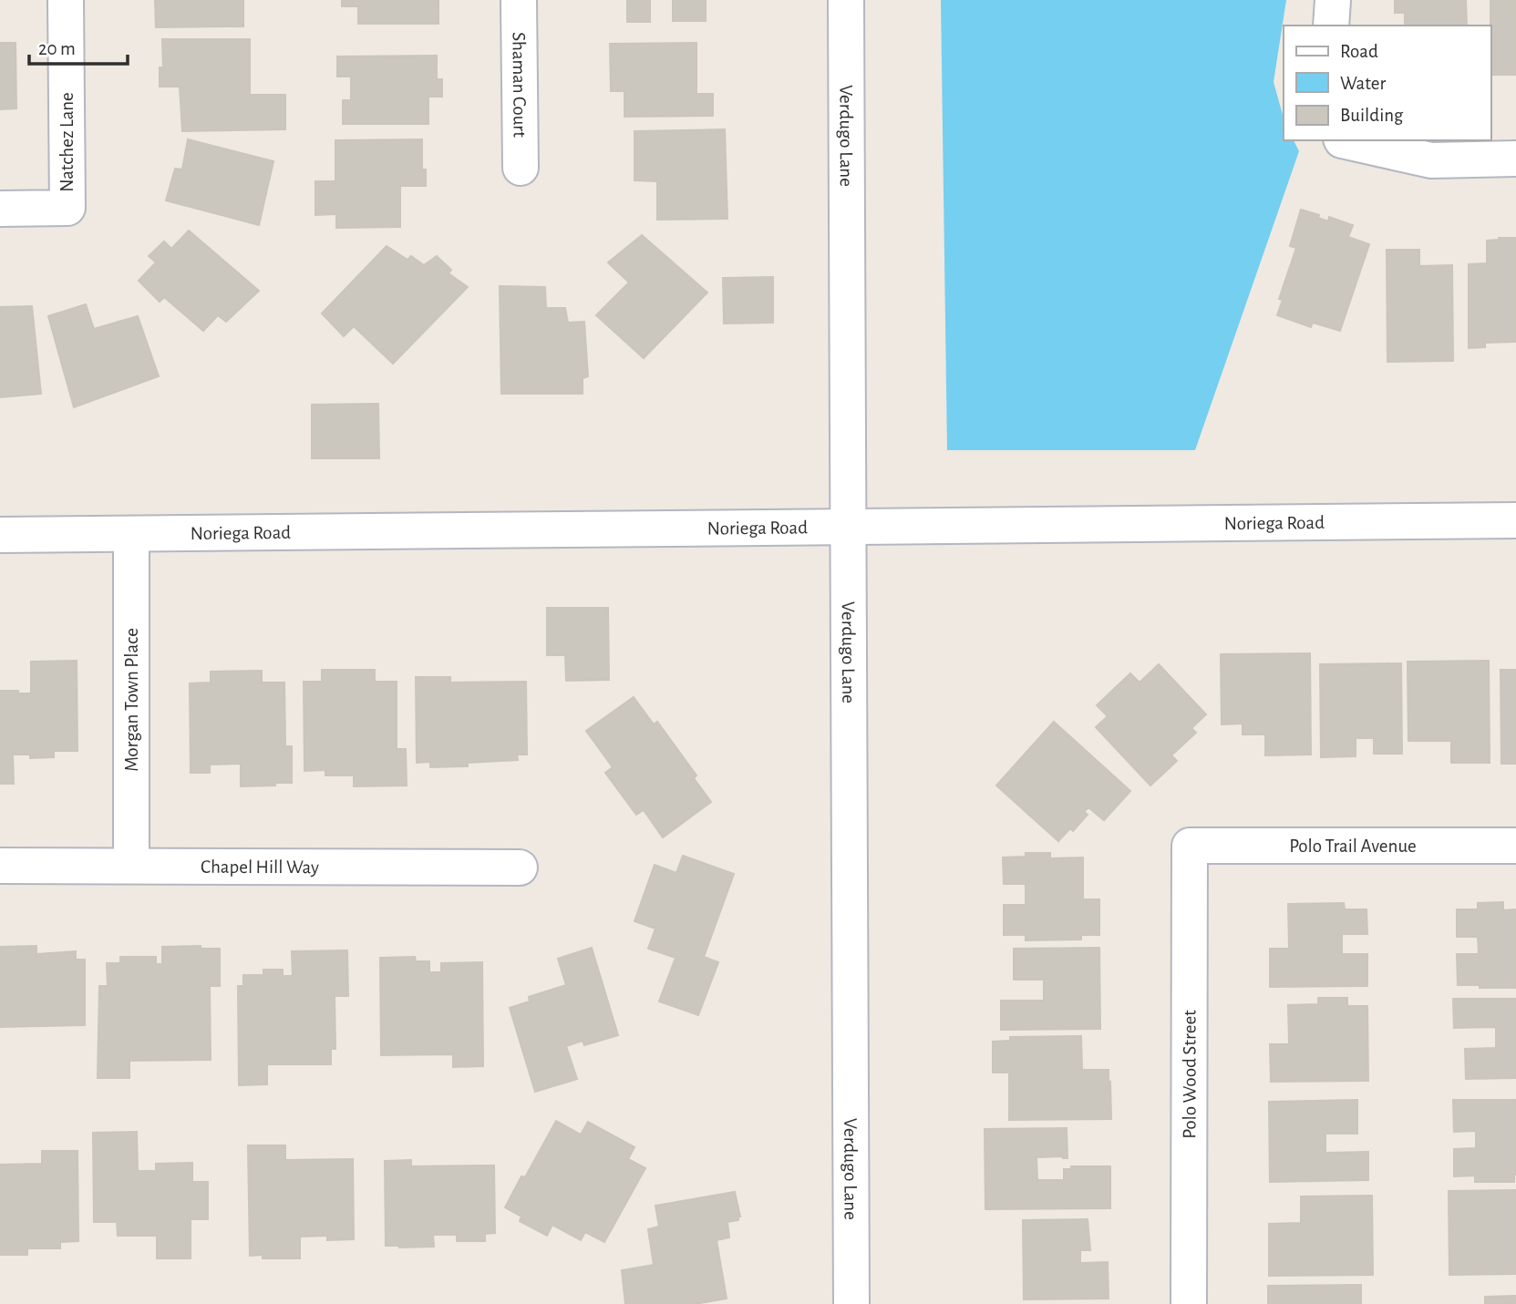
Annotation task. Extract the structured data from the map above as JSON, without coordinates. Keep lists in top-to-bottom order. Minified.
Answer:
{"streets":{"street":["Shaman Court","Verdugo Lane","Natchez Lane","Noriega Road","Morgan Town Place","Polo Trail Avenue","Chapel Hill Way","Polo Wood Street"]},"crossings":[["Verdugo Lane","Noriega Road"],["Noriega Road","Morgan Town Place"],["Morgan Town Place","Chapel Hill Way"],["Polo Trail Avenue","Polo Wood Street"]],"legend":["Road","Water","Building"],"scale_bar":"20 m"}
